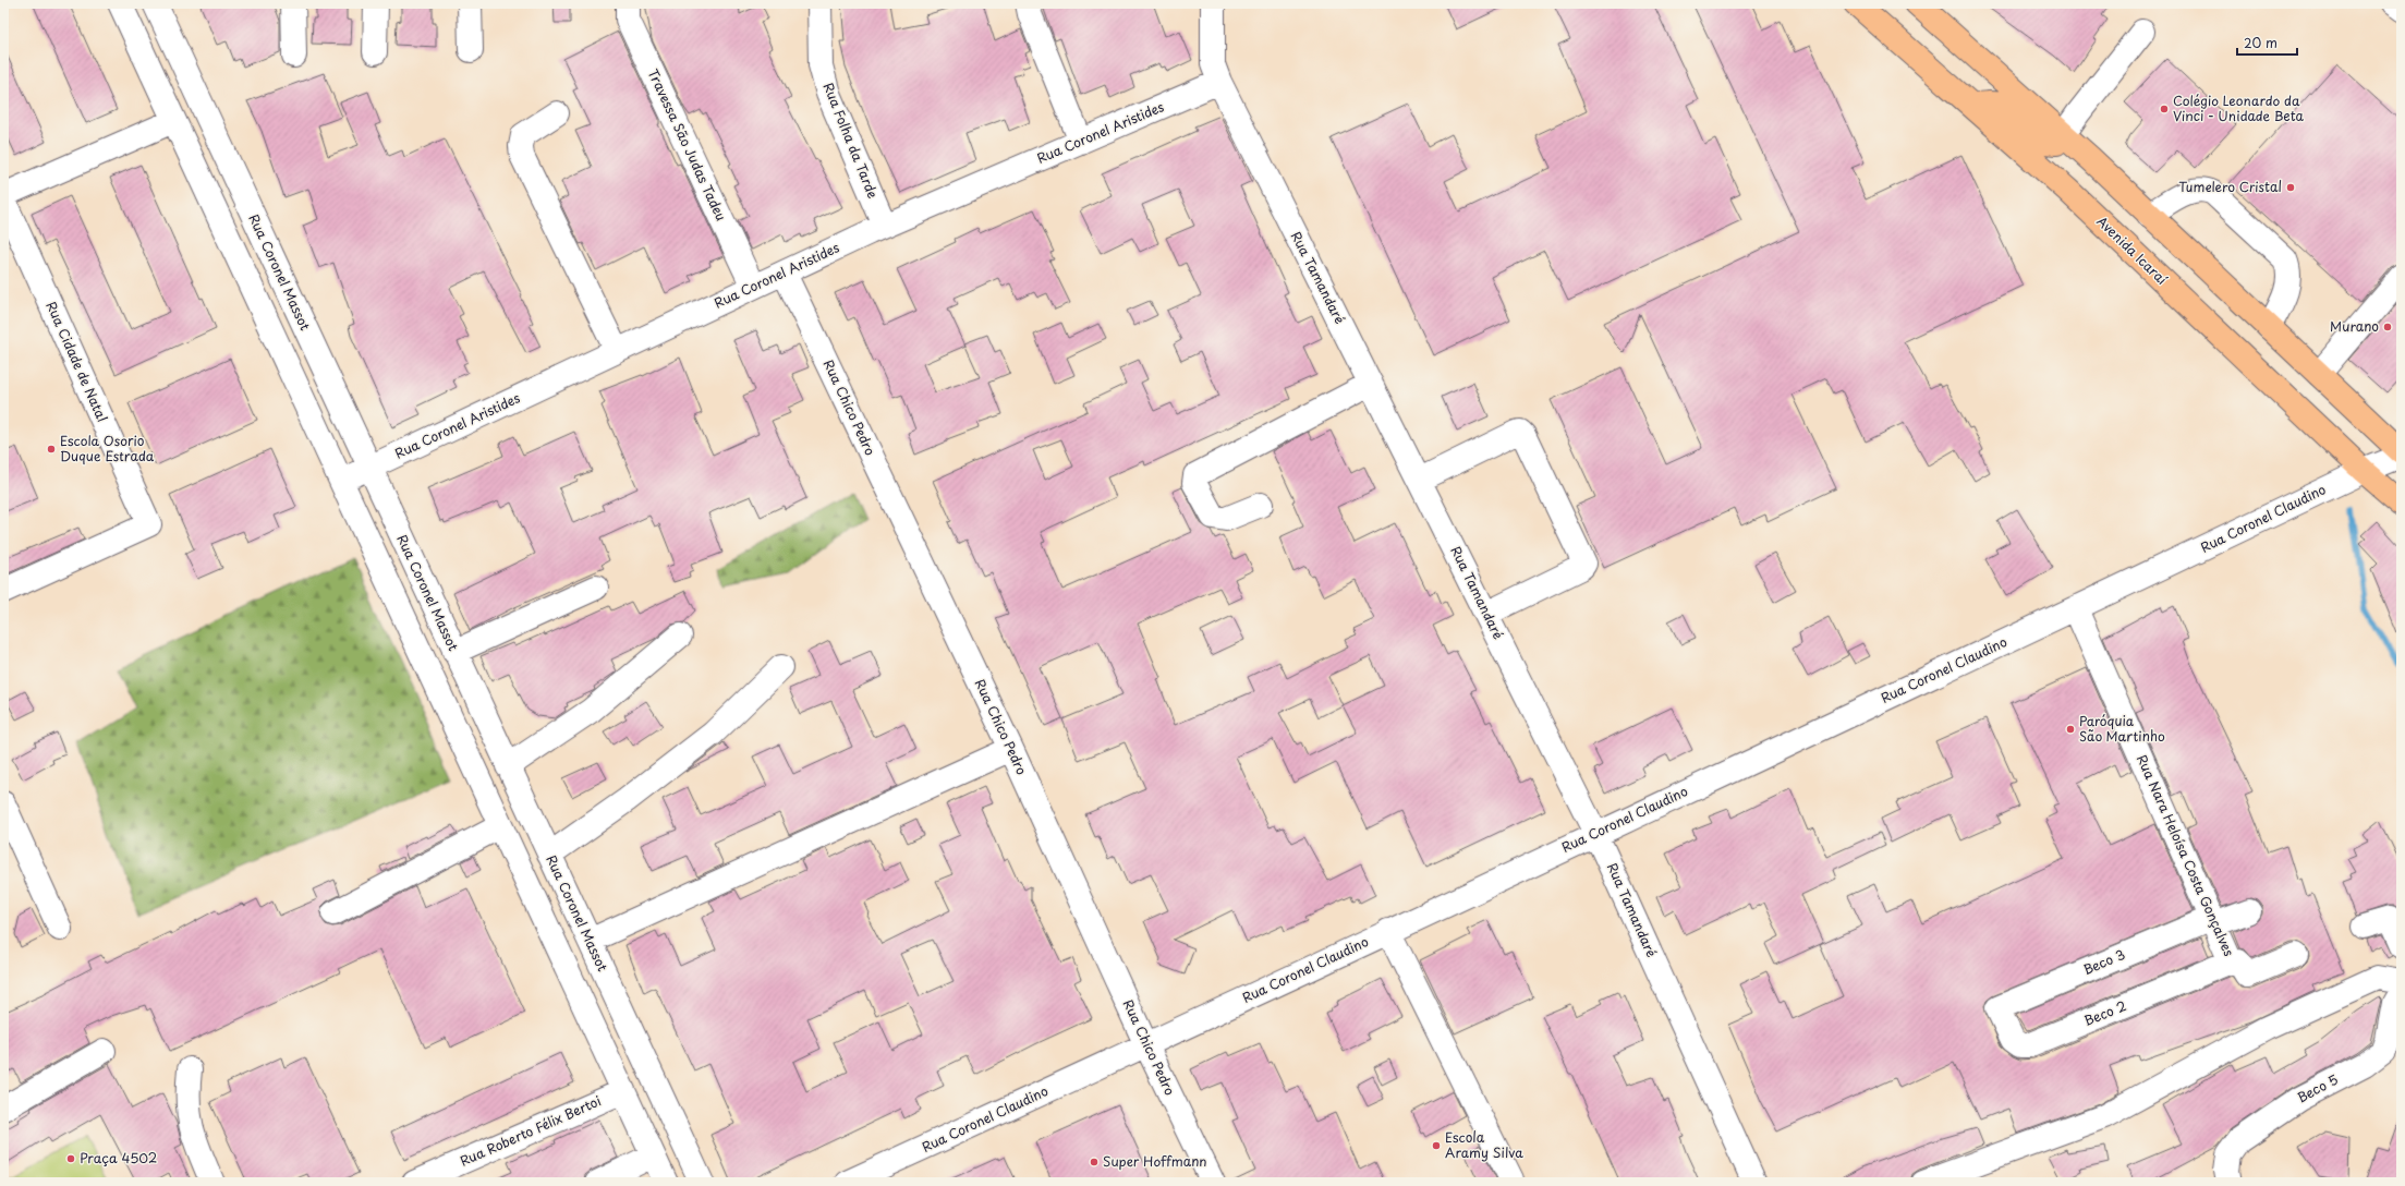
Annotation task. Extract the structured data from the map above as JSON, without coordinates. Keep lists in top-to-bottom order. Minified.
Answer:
{"streets":{"main road":["Avenida Icaraí"],"street":["Rua Coronel Aristides","Rua Folha da Tarde","Travessa São Judas Tadeu","Rua Coronel Massot","Rua Tamandaré","Rua Cidade de Natal","Rua Chico Pedro","Rua Coronel Claudino","Rua Nara Heloísa Costa Gonçalves","Beco 3","Beco 2","Beco 5","Rua Roberto Félix Bertoi"]},"crossings":[["Rua Coronel Aristides","Rua Folha da Tarde"],["Rua Coronel Aristides","Travessa São Judas Tadeu"],["Rua Coronel Aristides","Rua Coronel Massot"],["Rua Coronel Aristides","Rua Tamandaré"],["Rua Coronel Aristides","Rua Chico Pedro"],["Avenida Icaraí","Rua Coronel Claudino"],["Rua Tamandaré","Rua Coronel Claudino"],["Rua Chico Pedro","Rua Coronel Claudino"],["Rua Coronel Claudino","Rua Nara Heloísa Costa Gonçalves"],["Rua Nara Heloísa Costa Gonçalves","Beco 3"],["Rua Nara Heloísa Costa Gonçalves","Beco 2"],["Beco 3","Beco 2"]],"places":["Colégio Leonardo da Vinci - Unidade Beta","Tumelero Cristal","Murano","Escola Osorio Duque Estrada","Paróquia São Martinho","Escola Aramy Silva","Praça 4502","Super Hoffmann"],"scale_bar":"20 m"}
